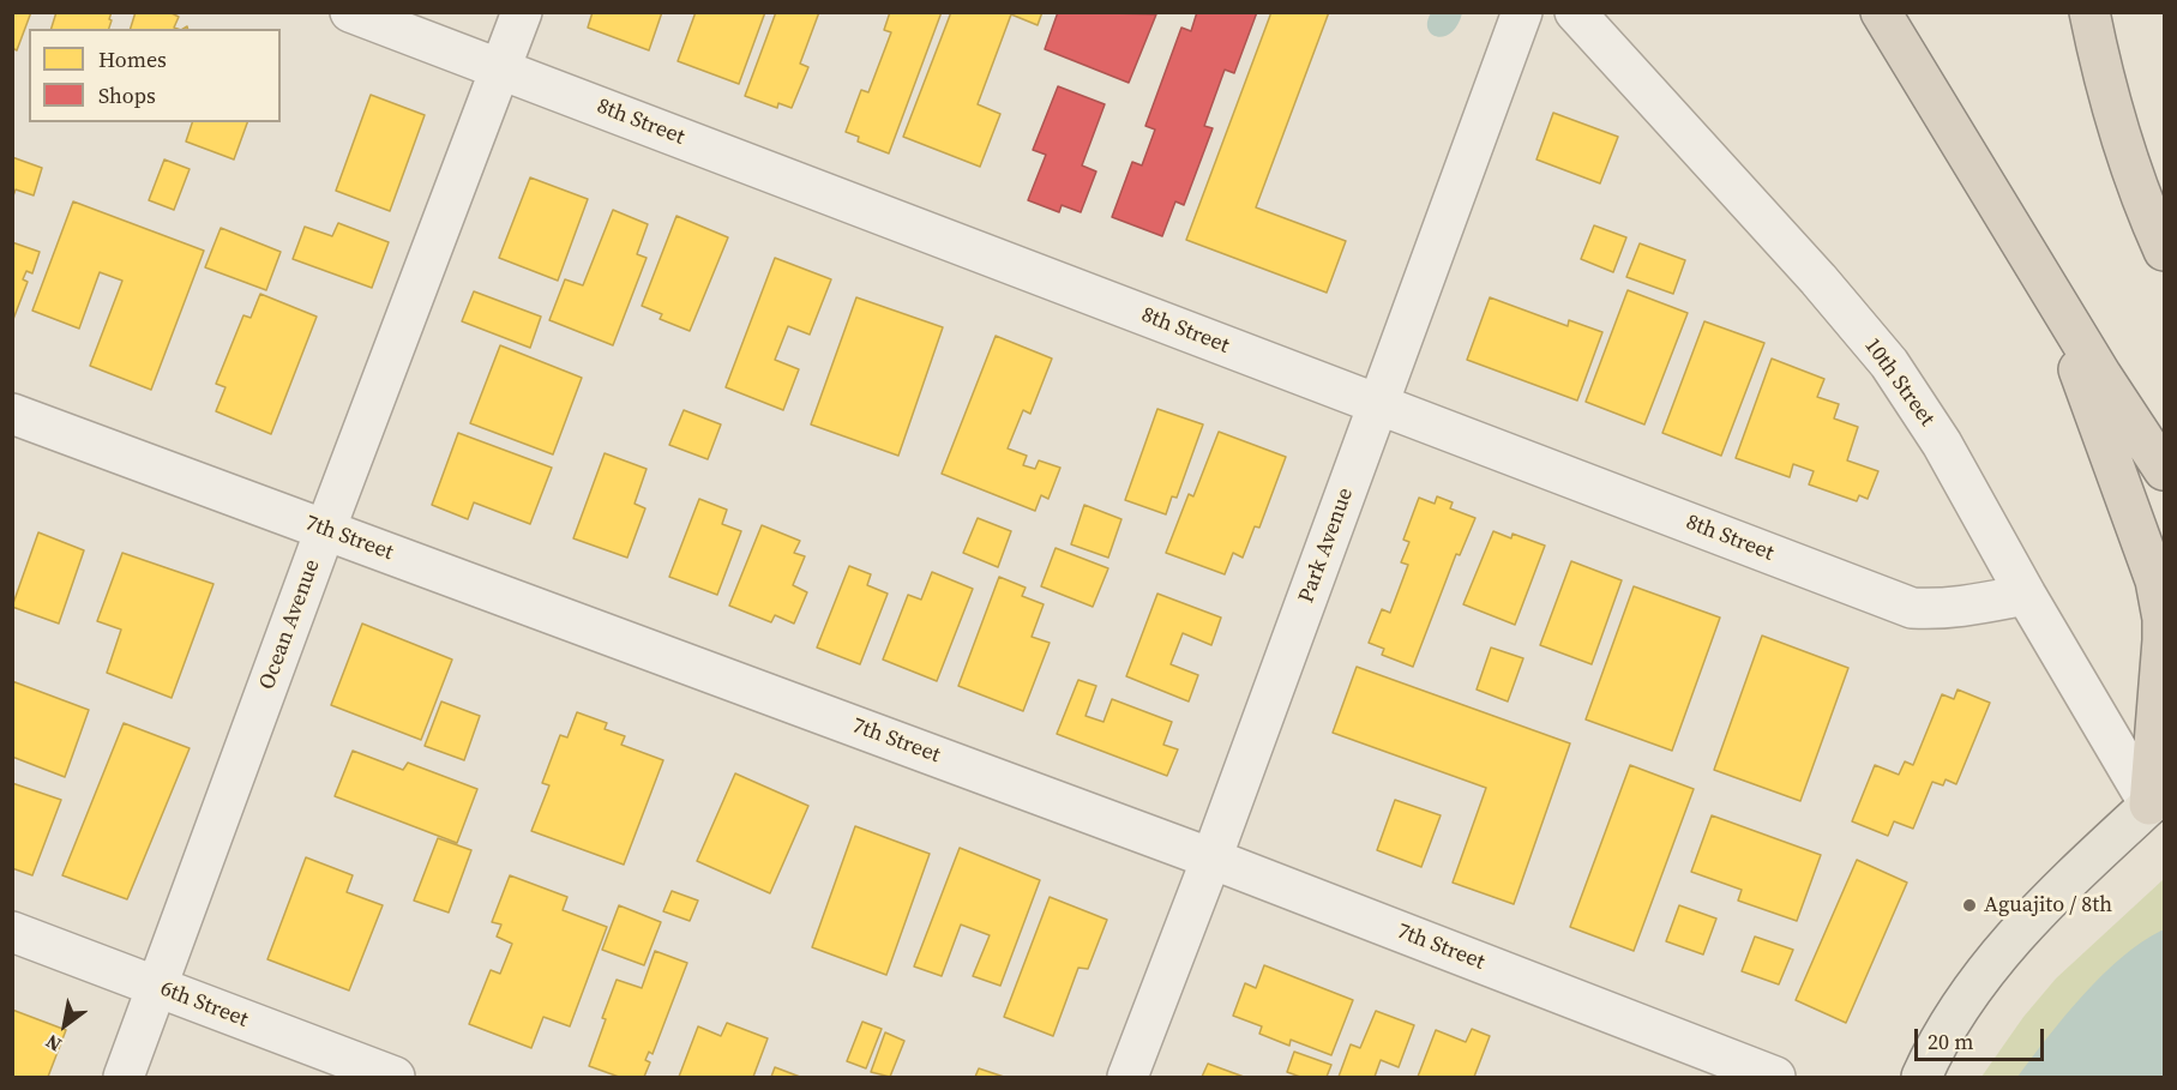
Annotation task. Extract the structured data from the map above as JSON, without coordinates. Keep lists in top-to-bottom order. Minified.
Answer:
{"streets":{"street":["8th Street","10th Street","7th Street","Park Avenue","Ocean Avenue","6th Street"]},"crossings":[["8th Street","10th Street"],["8th Street","Park Avenue"],["8th Street","Ocean Avenue"],["7th Street","Park Avenue"],["7th Street","Ocean Avenue"],["Ocean Avenue","6th Street"]],"places":["Aguajito / 8th"],"legend":["Homes","Shops"],"scale_bar":"20 m","north":"bottom left"}
